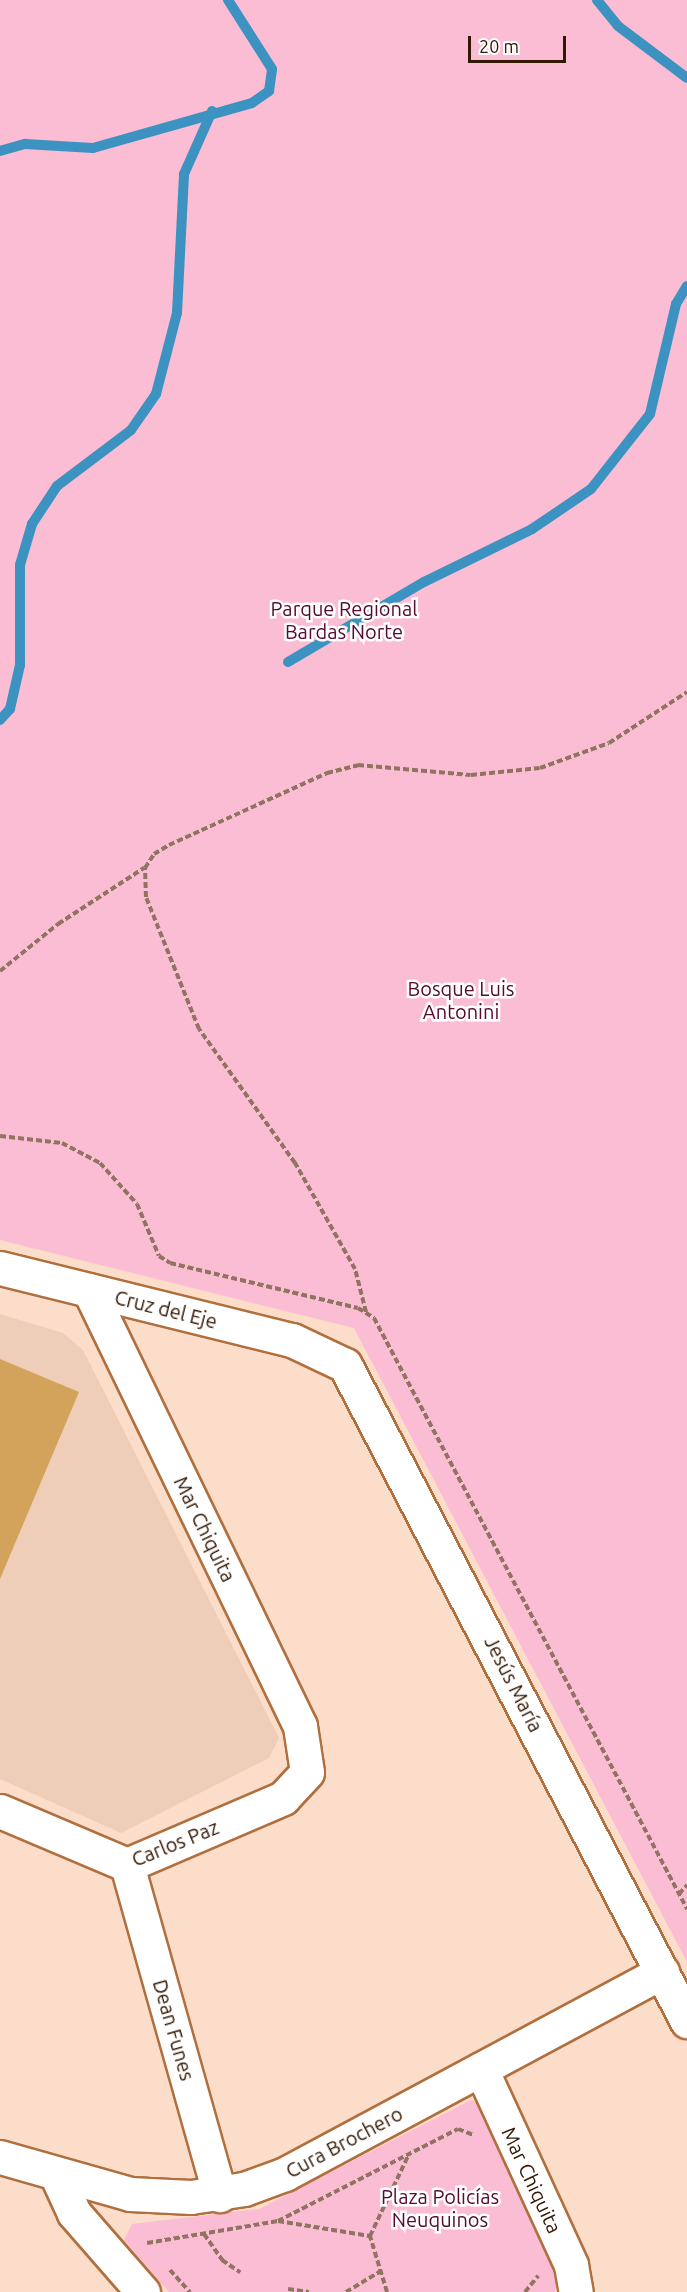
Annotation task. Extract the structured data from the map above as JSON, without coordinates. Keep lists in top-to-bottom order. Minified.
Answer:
{"streets":{"street":["Cruz del Eje","Mar Chiquita","Jesús María","Carlos Paz","Dean Funes","Cura Brochero"]},"crossings":[["Cruz del Eje","Mar Chiquita"],["Cruz del Eje","Jesús María"],["Mar Chiquita","Carlos Paz"],["Mar Chiquita","Cura Brochero"],["Jesús María","Cura Brochero"],["Carlos Paz","Dean Funes"],["Dean Funes","Cura Brochero"]],"parks":["Parque Regional Bardas Norte","Bosque Luis Antonini","Plaza Policías Neuquinos"],"scale_bar":"20 m"}
